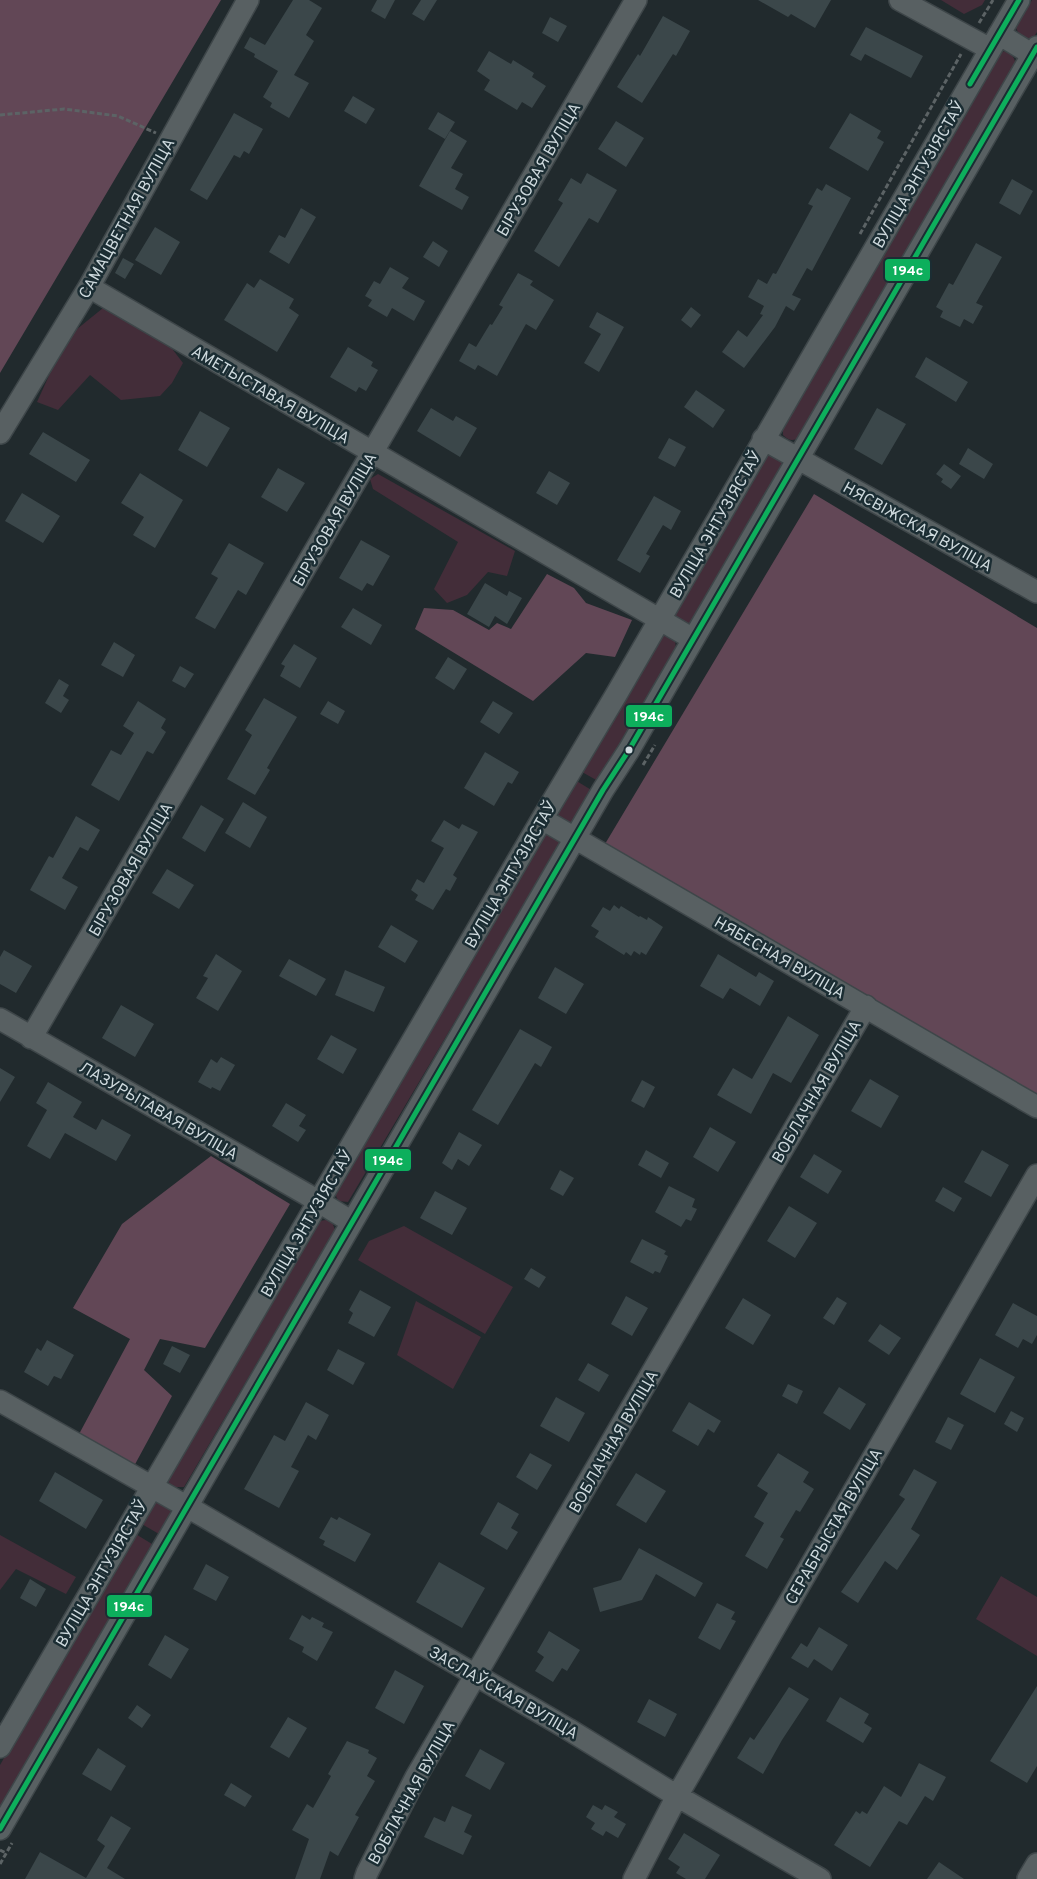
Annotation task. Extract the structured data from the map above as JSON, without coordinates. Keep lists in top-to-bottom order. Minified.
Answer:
{"streets":{"street":["БІРУЗОВАЯ ВУЛІЦА","ВУЛІЦА ЭНТУЗІЯСТАЎ","САМАЦВЕТНАЯ ВУЛІЦА","АМЕТЫСТАВАЯ ВУЛІЦА","НЯСВІЖСКАЯ ВУЛІЦА","НЯБЕСНАЯ ВУЛІЦА","ВОБЛАЧНАЯ ВУЛІЦА","ЛАЗУРЫТАВАЯ ВУЛІЦА","СЕРАБРЫСТАЯ ВУЛІЦА","ЗАСЛАЎСКАЯ ВУЛІЦА"]},"crossings":[["БІРУЗОВАЯ ВУЛІЦА","АМЕТЫСТАВАЯ ВУЛІЦА"],["БІРУЗОВАЯ ВУЛІЦА","ЛАЗУРЫТАВАЯ ВУЛІЦА"],["ВУЛІЦА ЭНТУЗІЯСТАЎ","АМЕТЫСТАВАЯ ВУЛІЦА"],["ВУЛІЦА ЭНТУЗІЯСТАЎ","НЯСВІЖСКАЯ ВУЛІЦА"],["ВУЛІЦА ЭНТУЗІЯСТАЎ","НЯБЕСНАЯ ВУЛІЦА"],["ВУЛІЦА ЭНТУЗІЯСТАЎ","ЛАЗУРЫТАВАЯ ВУЛІЦА"],["ВУЛІЦА ЭНТУЗІЯСТАЎ","ЗАСЛАЎСКАЯ ВУЛІЦА"],["САМАЦВЕТНАЯ ВУЛІЦА","АМЕТЫСТАВАЯ ВУЛІЦА"],["НЯБЕСНАЯ ВУЛІЦА","ВОБЛАЧНАЯ ВУЛІЦА"],["ВОБЛАЧНАЯ ВУЛІЦА","ЗАСЛАЎСКАЯ ВУЛІЦА"],["СЕРАБРЫСТАЯ ВУЛІЦА","ЗАСЛАЎСКАЯ ВУЛІЦА"]],"lines":["transit line 194с"]}
